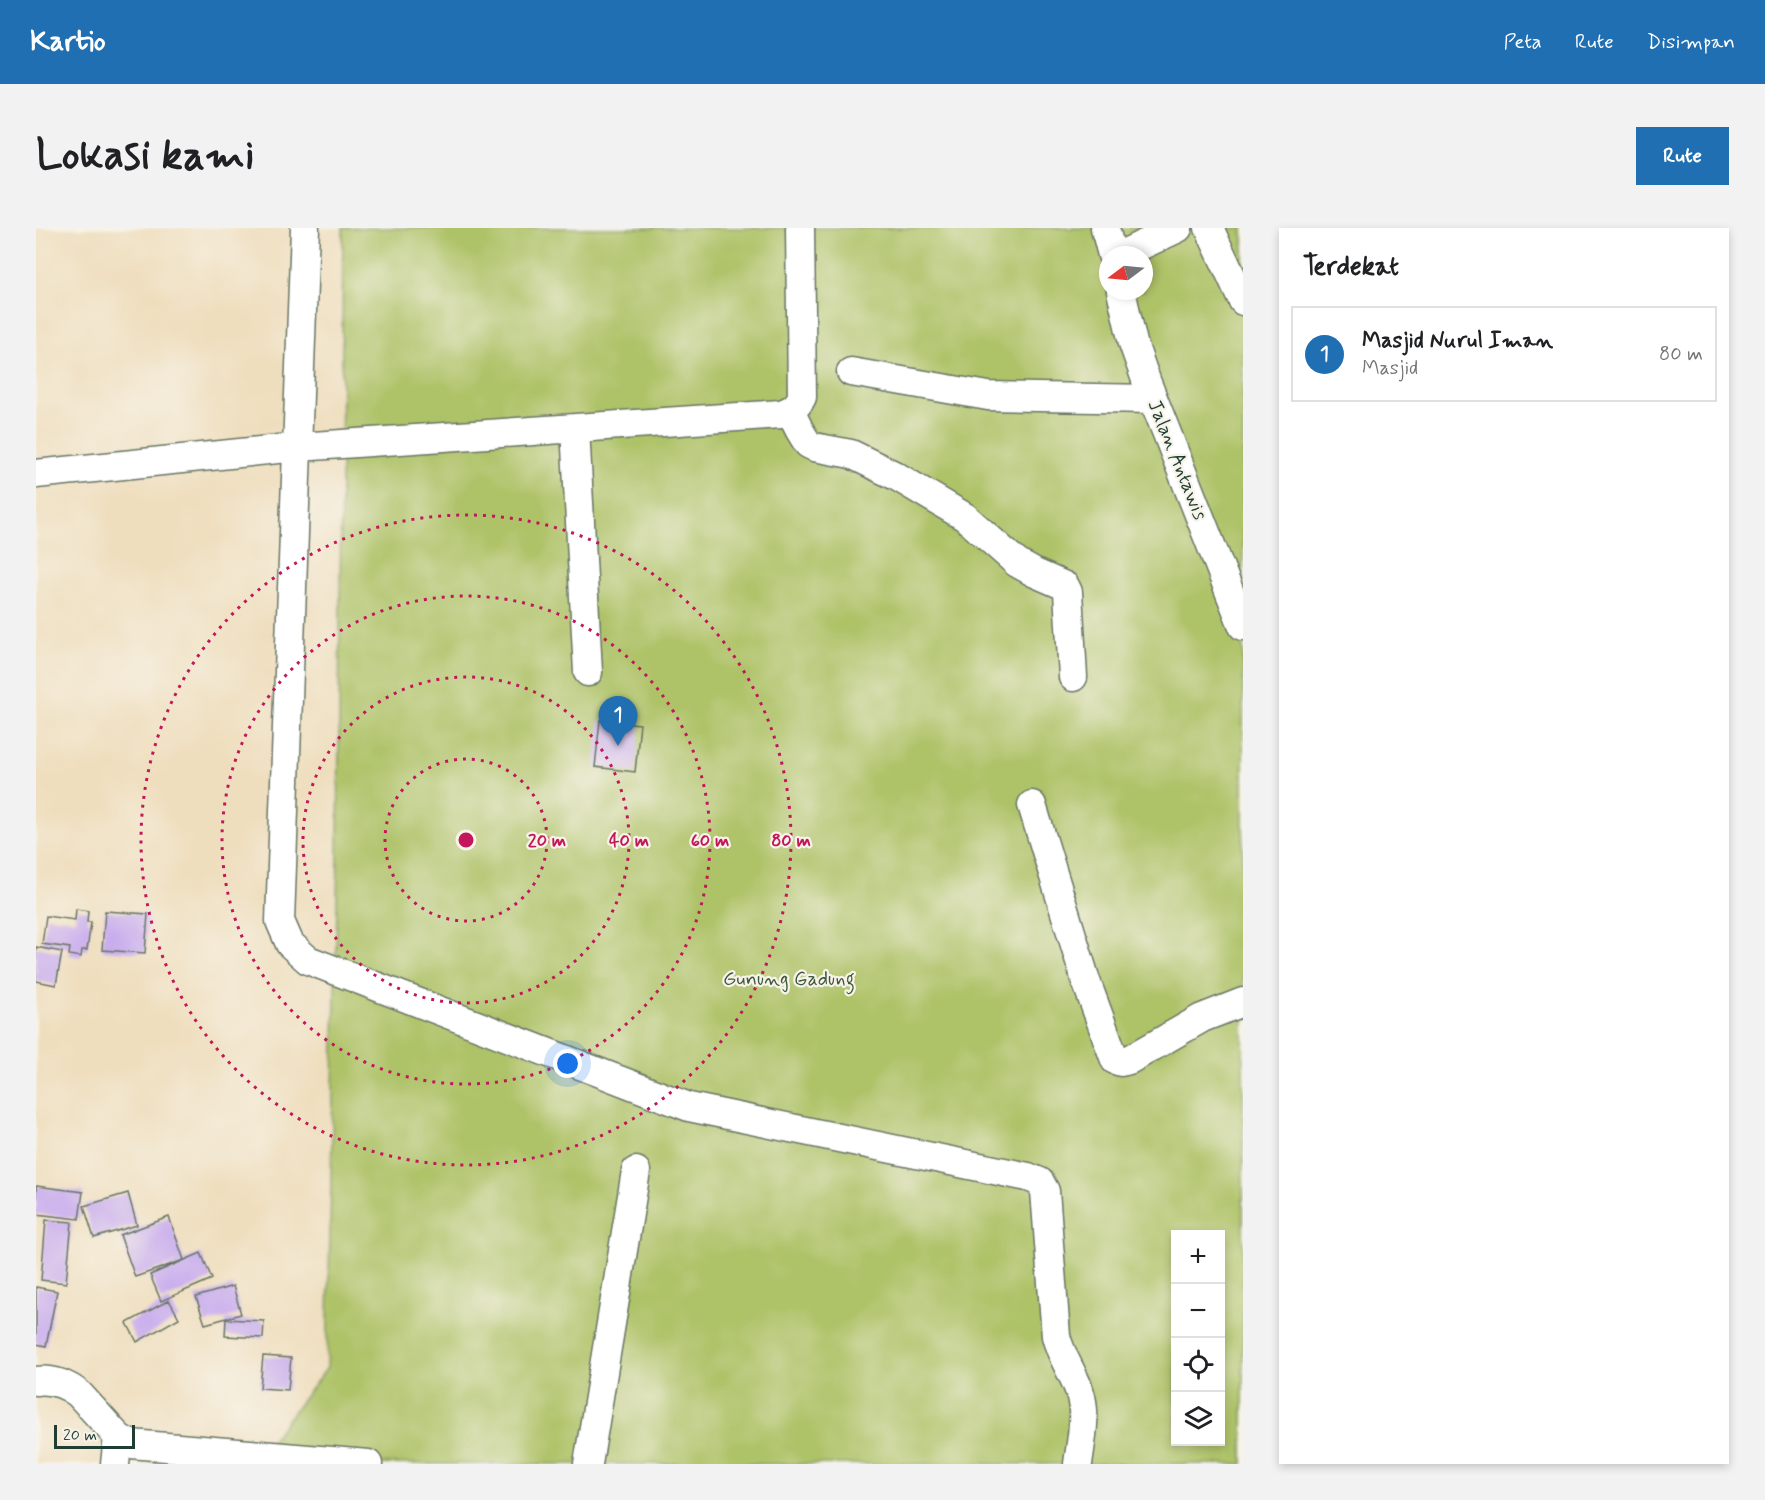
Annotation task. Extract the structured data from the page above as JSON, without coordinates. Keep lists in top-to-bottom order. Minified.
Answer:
{"streets":{"street":["Jalan Antawis"]},"parks":["Gunung Gadung"],"scale_bar":"20 m","north":"left","page":{"header":"Kartio","nav":["Peta","Rute","Disimpan"],"buttons":"Rute","title":"Lokasi kami","heading":"Terdekat","list":[{"mark":"1","name":"Masjid Nurul Iman","note":"Masjid","value":"80 m"}],"pins":"1","map_buttons":["+","−"],"scale":"20 m"},"rings":["20 m","40 m","60 m","80 m"]}
